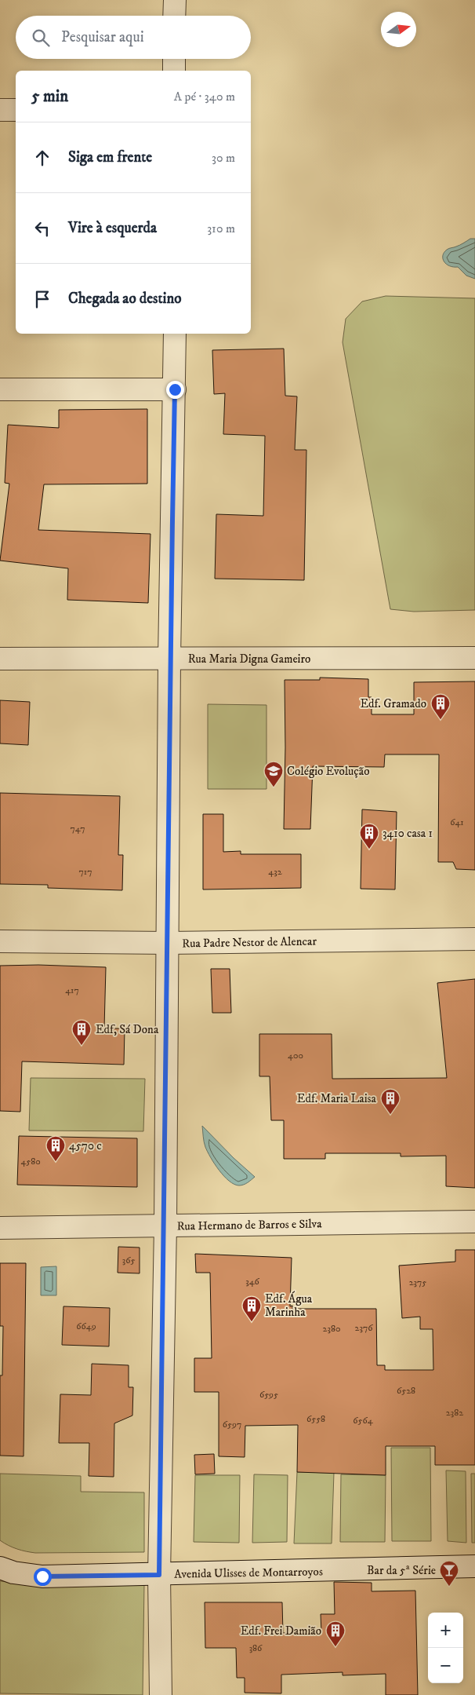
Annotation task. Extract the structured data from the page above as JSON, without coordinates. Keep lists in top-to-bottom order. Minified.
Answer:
{"streets":{"street":["Rua Maria Digna Gameiro","Rua Padre Nestor de Alencar","Rua Hermano de Barros e Silva","Avenida Ulisses de Montarroyos"]},"places":{"building":["Edf. Gramado","3410 casa 1","Edf, Sá Dona","Edf. Maria Laisa","4570 c","Edf. Água Marinha","Edf. Frei Damião"],"school or university":["Colégio Evolução"],"bar":["Bar da 5ª Série"]},"house_numbers":["641","747","717","432","417","400","4580","365","346","2375","6649","2376","2380","6528","6595","2382","6558","6564","6597","386"],"north":"right","page":{"search":"Pesquisar aqui","heading":["5 min","A pé · 340 m"],"list":[["Siga em frente","30 m"],["Vire à esquerda","310 m"],"Chegada ao destino"],"map_buttons":["+","−"]}}
